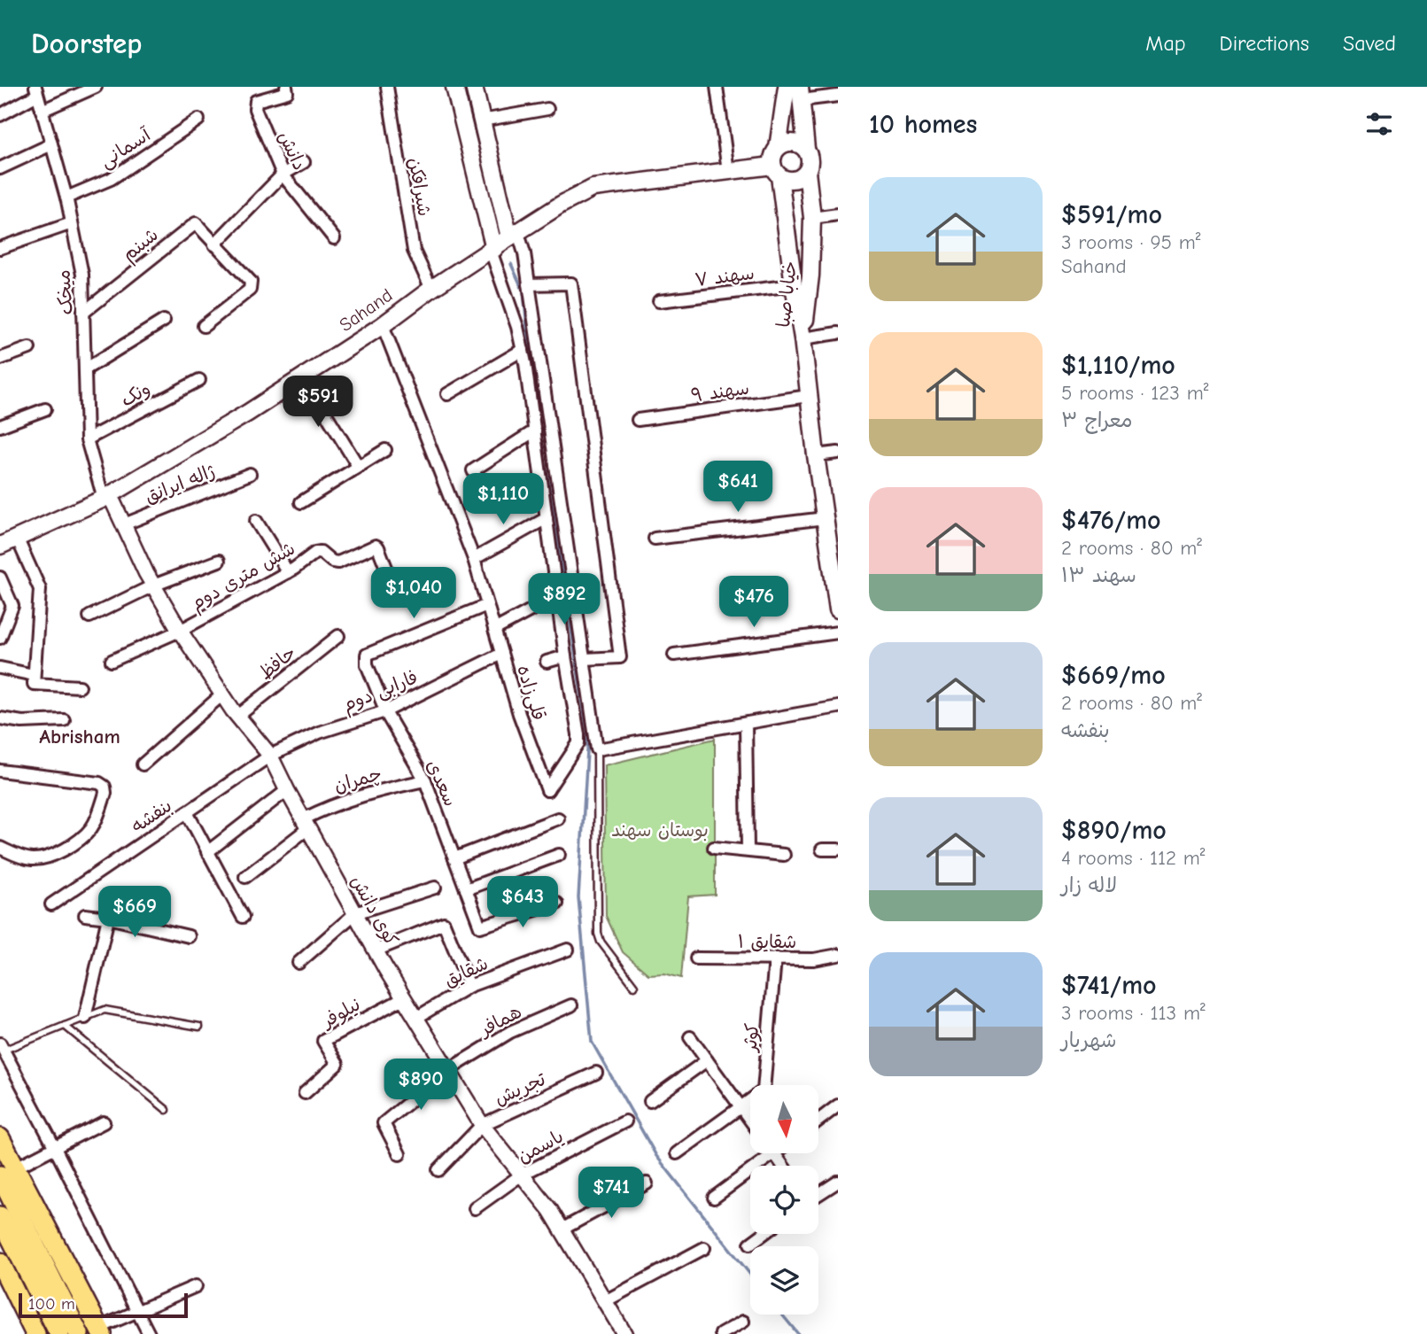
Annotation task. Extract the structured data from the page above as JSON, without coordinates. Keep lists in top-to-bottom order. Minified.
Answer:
{"streets":{"main road":["خیابا صبا","Sahand"],"street":["آسمانی","دانش","شیر‌افکن","شبنم","سهند ۷","میخک","سهند ۹","ونک","ژاله ایرانق","شش متری دوم","حافظ","فارابی دوم","قلی‌زاده","چمران","سعدی","بنفشه","کوی دانش","شقایق ۱","شقایق","نیلوفر","همافر","کوثر","تجریش","یاسمن"]},"crossings":[["آسمانی","میخک"],["شیر‌افکن","Sahand"],["شبنم","میخک"],["سهند ۷","خیابا صبا"],["میخک","Sahand"],["میخک","ونک"],["میخک","کوی دانش"],["خیابا صبا","Sahand"],["Sahand","قلی‌زاده"],["Sahand","کوی دانش"],["ژاله ایرانق","کوی دانش"],["شش متری دوم","کوی دانش"],["حافظ","کوی دانش"],["فارابی دوم","قلی‌زاده"],["فارابی دوم","سعدی"],["فارابی دوم","بنفشه"],["فارابی دوم","کوی دانش"],["قلی‌زاده","سعدی"],["چمران","سعدی"],["چمران","کوی دانش"],["سعدی","شقایق"],["بنفشه","کوی دانش"],["کوی دانش","شقایق"],["کوی دانش","نیلوفر"],["کوی دانش","همافر"],["کوی دانش","تجریش"],["کوی دانش","یاسمن"],["شقایق ۱","کوثر"]],"districts":["Abrisham"],"parks":["بوستان سهند"],"scale_bar":"100 m","north":"bottom","page":{"header":"Doorstep","nav":["Map","Directions","Saved"],"heading":"10 homes","list":[{"name":"$591/mo","note":"3 rooms · 95 m² · Sahand"},{"name":"$1,110/mo","note":"5 rooms · 123 m² · معراج ۳"},{"name":"$476/mo","note":"2 rooms · 80 m² · سهند ۱۳"},{"name":"$669/mo","note":"2 rooms · 80 m² · بنفشه"},{"name":"$890/mo","note":"4 rooms · 112 m² · لاله زار"},{"name":"$741/mo","note":"3 rooms · 113 m² · شهریار"}],"price":["$591","$641","$1,110","$1,040","$892","$476","$643","$669","$890","$741"],"scale":"100 m"}}
